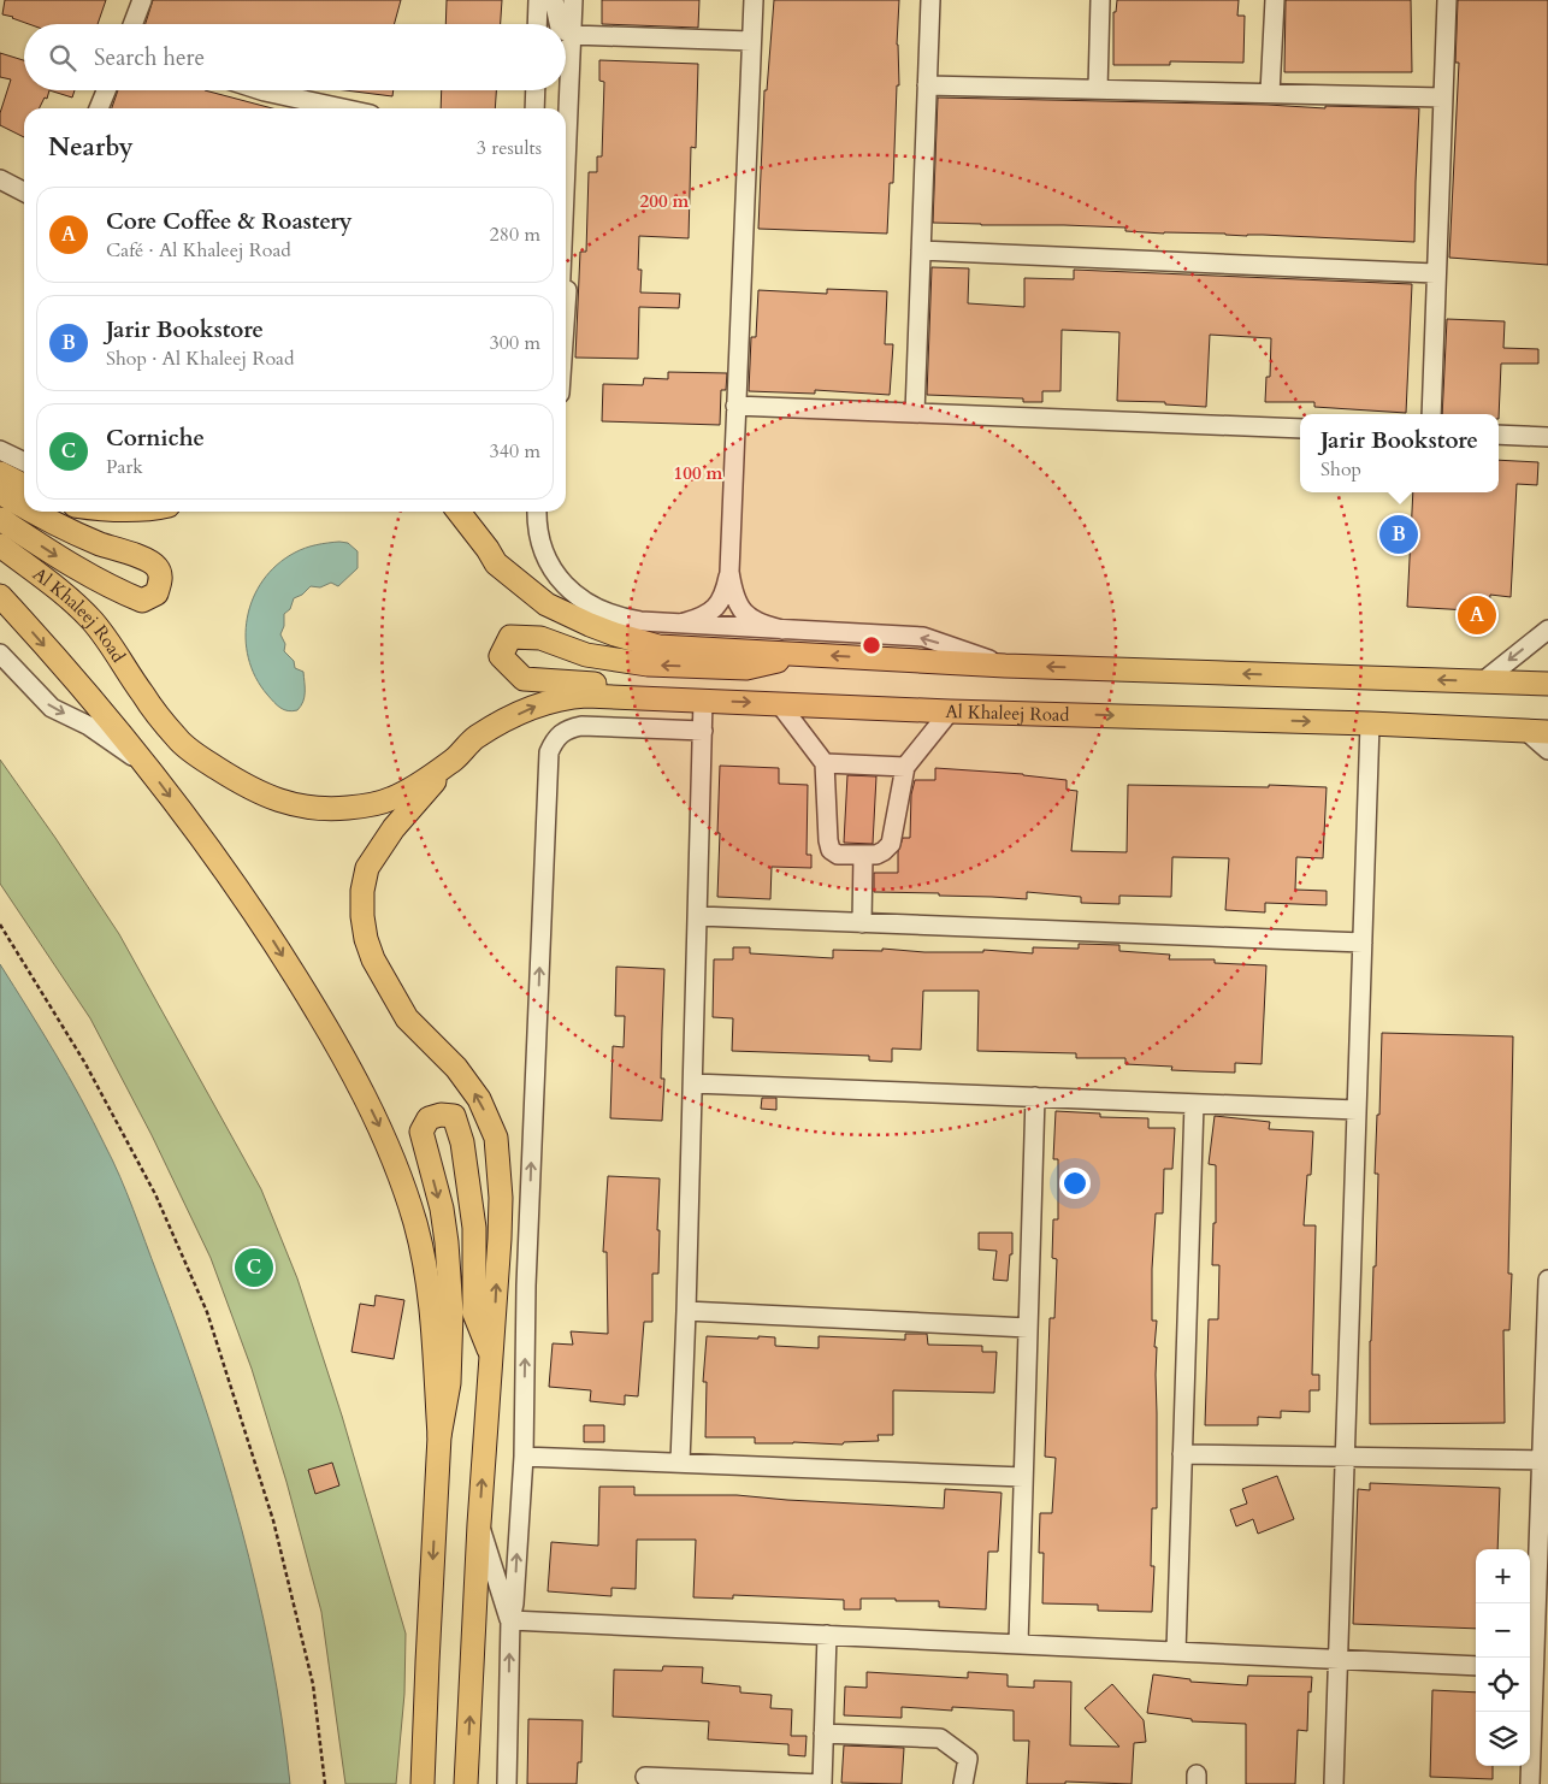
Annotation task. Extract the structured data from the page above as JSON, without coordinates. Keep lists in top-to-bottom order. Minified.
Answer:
{"streets":{"main road":["Al Khaleej Road"]},"page":{"search":"Search here","heading":["Nearby","3 results"],"list":[{"mark":"A","name":"Core Coffee & Roastery","note":"Café · Al Khaleej Road","value":"280 m"},{"mark":"B","name":"Jarir Bookstore","note":"Shop · Al Khaleej Road","value":"300 m"},{"mark":"C","name":"Corniche","note":"Park","value":"340 m"}],"popup":["Jarir Bookstore","Shop"],"pins":["B","A","C"],"map_buttons":["+","−"]},"rings":["200 m","100 m"]}
